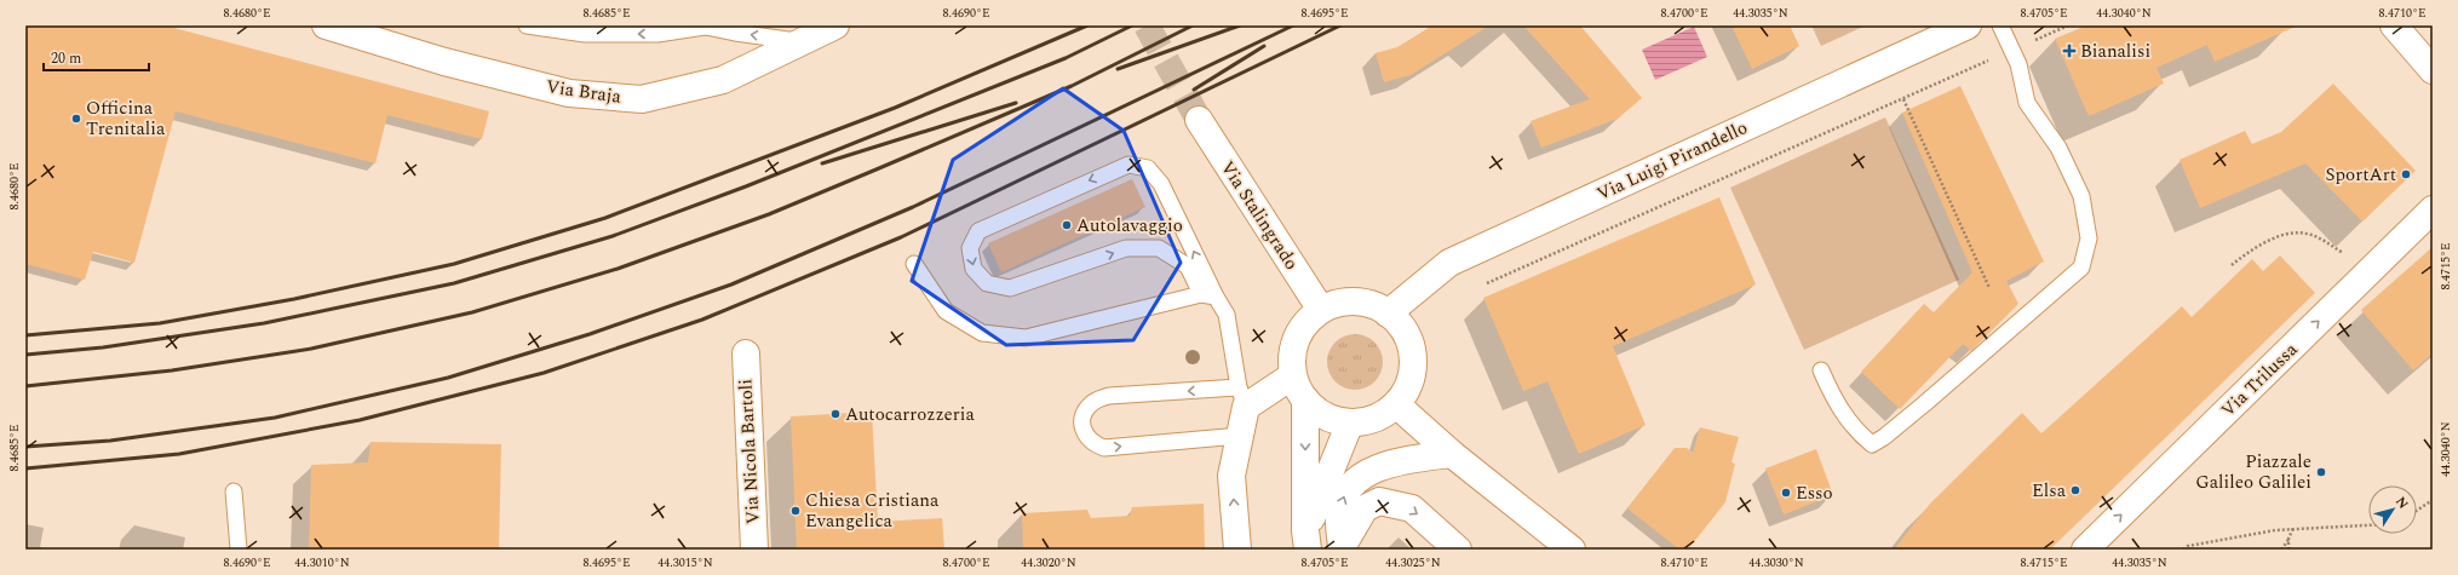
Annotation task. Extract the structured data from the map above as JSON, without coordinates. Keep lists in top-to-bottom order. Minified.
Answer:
{"streets":{"street":["Via Braja","Via Luigi Pirandello","Via Stalingrado","Via Trilussa","Via Nicola Bartoli"]},"crossings":[["Via Luigi Pirandello","Via Stalingrado"]],"one_way":["Via Trilussa"],"places":{"health":["Bianalisi"],"other":["Officina Trenitalia","SportArt","Autolavaggio","Autocarrozzeria","Piazzale Galileo Galilei","Elsa","Esso","Chiesa Cristiana Evangelica"]},"scale_bar":"20 m","north":"top right","coordinates":["8.4680°E","8.4685°E","8.4690°E","8.4695°E","8.4700°E","44.3035°N","8.4705°E","44.3040°N","8.4710°E","8.4715°E","44.3010°N","44.3015°N","44.3020°N","44.3025°N","44.3030°N"]}
